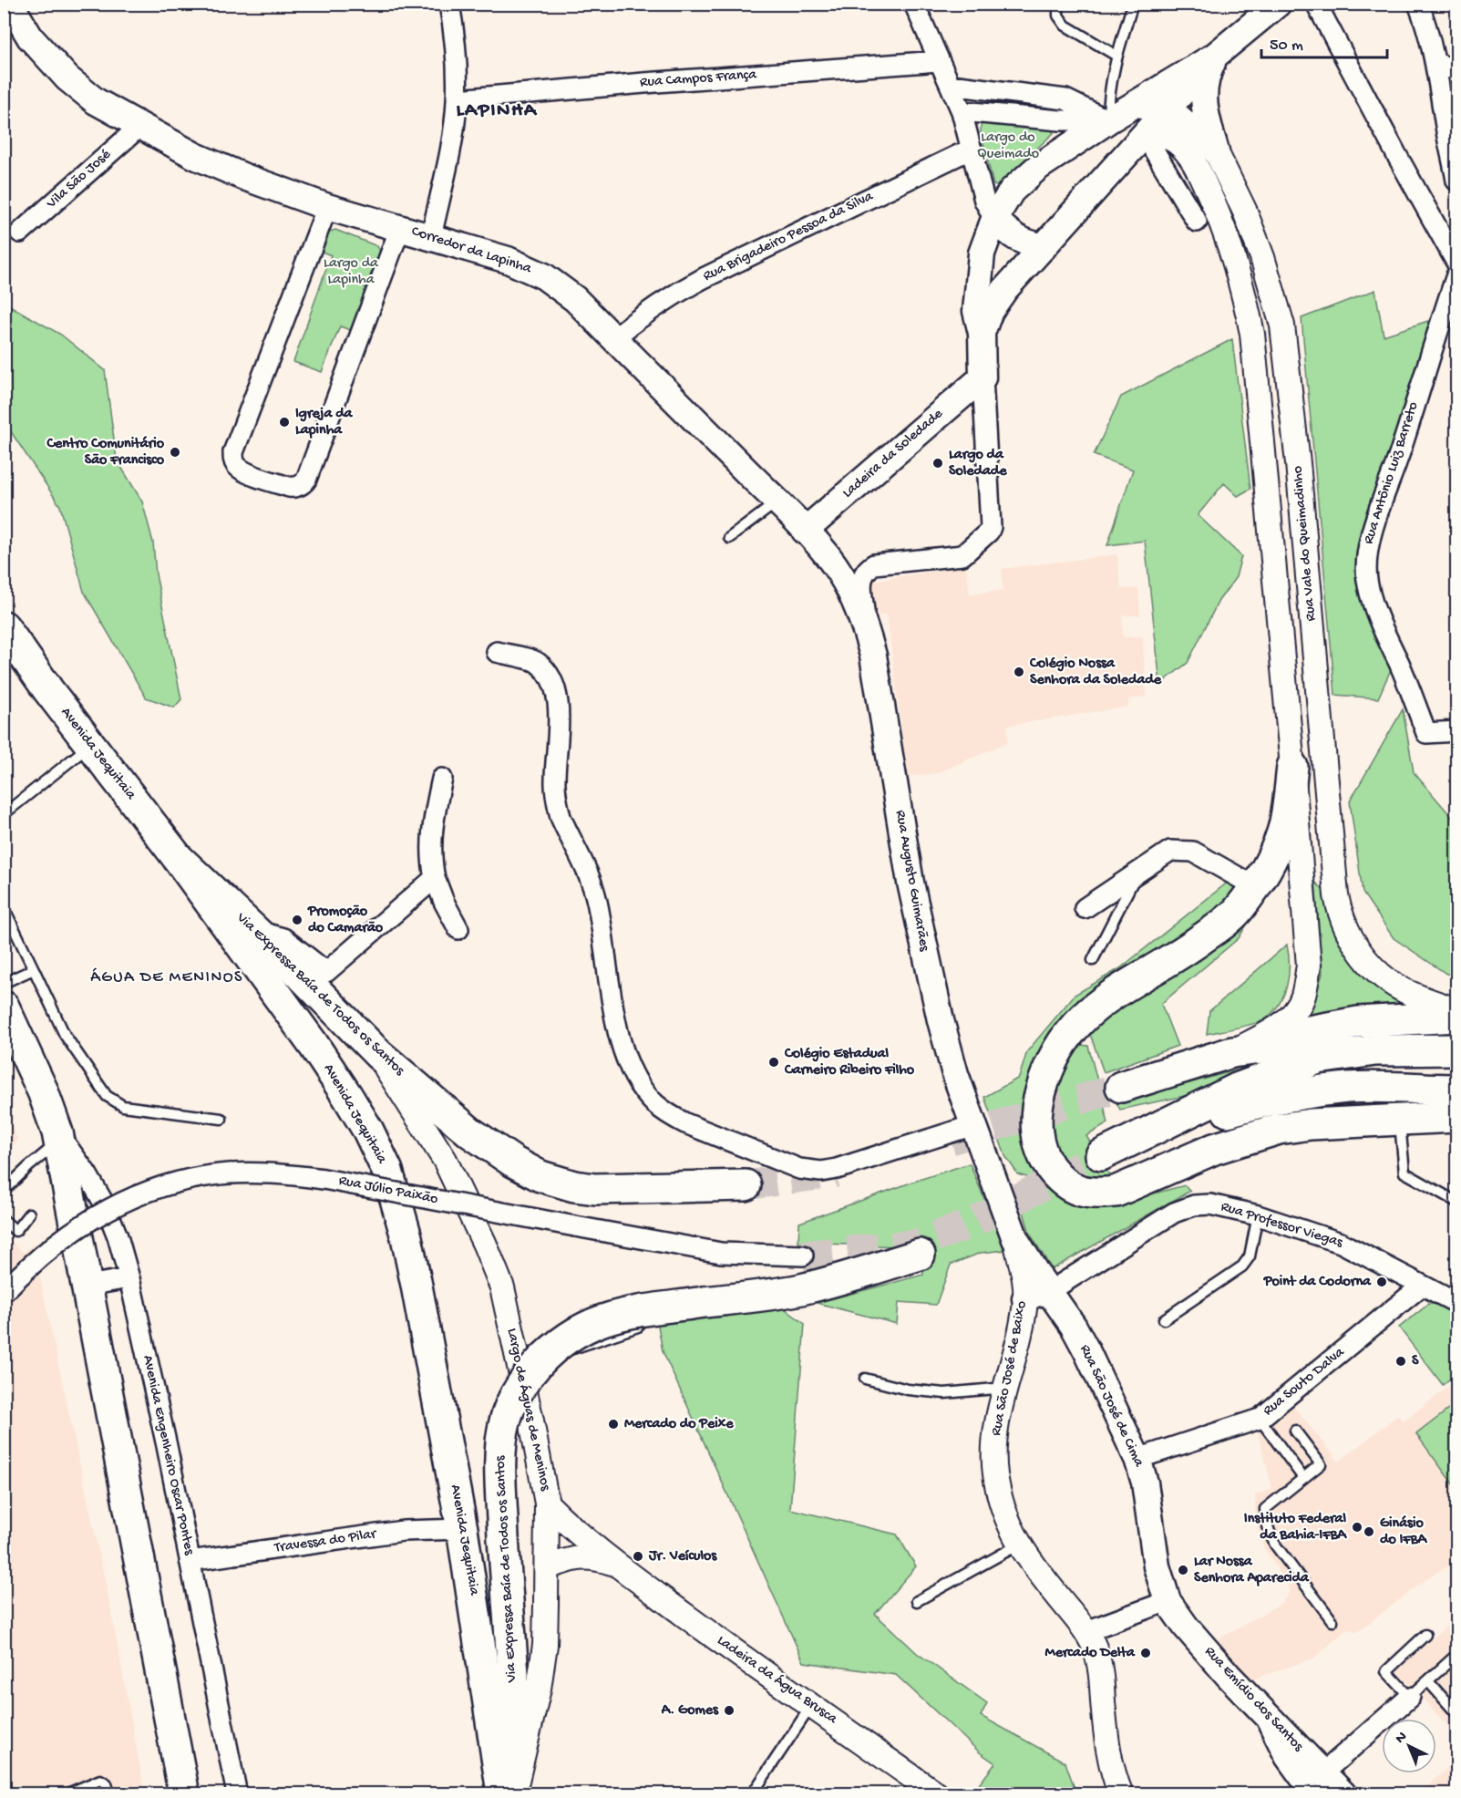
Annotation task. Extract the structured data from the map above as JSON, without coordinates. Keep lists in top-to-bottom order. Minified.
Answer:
{"streets":{"main road":["Corredor da Lapinha","Ladeira da Soledade","Avenida Jequitaia","Rua Augusto Guimarães","Via Expressa Baía de Todos os Santos","Rua São José de Cima","Avenida Engenheiro Oscar Pontes","Rua Emídio dos Santos"],"street":["Rua Campos França","Vila São José","Rua Brigadeiro Pessoa da Silva","Rua Antônio Luiz Barreto","Rua Vale do Queimadinho","Rua Júlio Paixão","Rua Professor Viegas","Rua São José de Baixo","Rua Souto Dalva","Largo de Águas de Meninos","Travessa do Pilar","Ladeira da Água Brusca"]},"crossings":[["Vila São José","Corredor da Lapinha"],["Rua Brigadeiro Pessoa da Silva","Corredor da Lapinha"],["Corredor da Lapinha","Ladeira da Soledade"],["Corredor da Lapinha","Rua Augusto Guimarães"],["Ladeira da Soledade","Rua Augusto Guimarães"],["Avenida Jequitaia","Via Expressa Baía de Todos os Santos"],["Avenida Jequitaia","Travessa do Pilar"],["Rua Augusto Guimarães","Rua São José de Baixo"],["Rua Augusto Guimarães","Rua São José de Cima"],["Via Expressa Baía de Todos os Santos","Largo de Águas de Meninos"],["Rua Professor Viegas","Rua Souto Dalva"],["Rua Professor Viegas","Rua São José de Cima"],["Rua São José de Baixo","Rua São José de Cima"],["Rua Souto Dalva","Rua São José de Cima"],["Rua São José de Cima","Rua Emídio dos Santos"],["Largo de Águas de Meninos","Ladeira da Água Brusca"],["Avenida Engenheiro Oscar Pontes","Travessa do Pilar"]],"districts":["LAPINHA","ÁGUA DE MENINOS"],"parks":["Largo do Queimado","Largo da Lapinha"],"places":["Igreja da Lapinha","Centro Comunitário São Francisco","Largo da Soledade","Colégio Nossa Senhora da Soledade","Promoção do Camarão","Colégio Estadual Carneiro Ribeiro Filho","Point da Codorna","S","Mercado do Peixe","Instituto Federal da Bahia-IFBA","Ginásio do IFBA","Jr. Veículos","Lar Nossa Senhora Aparecida","Mercado Delta","A. Gomes"],"scale_bar":"50 m","north":"top left"}
